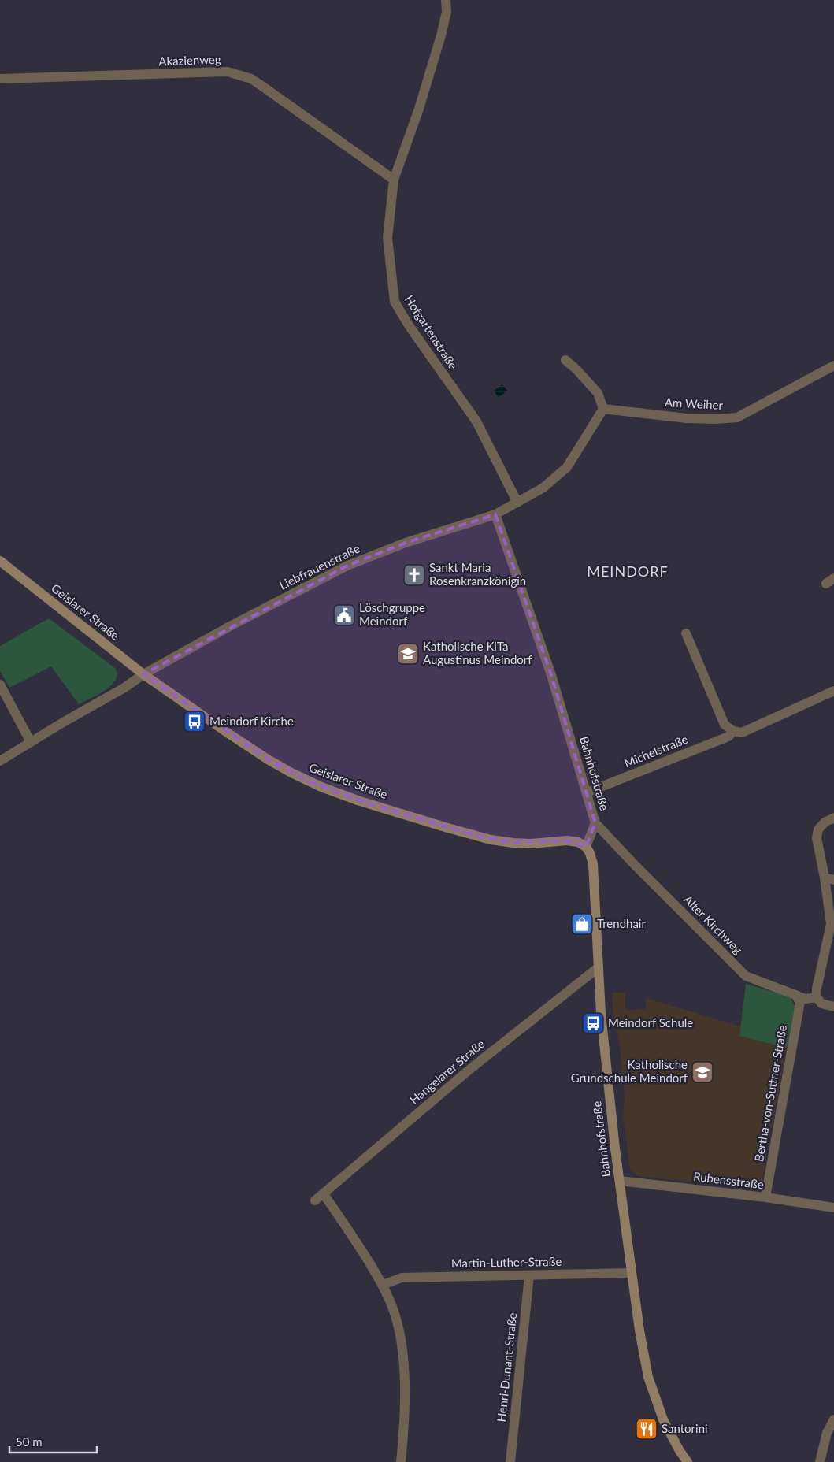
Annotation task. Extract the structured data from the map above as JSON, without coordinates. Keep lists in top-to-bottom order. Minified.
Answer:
{"streets":{"main road":["Geislarer Straße","Bahnhofstraße"],"street":["Akazienweg","Hofgartenstraße","Am Weiher","Liebfrauenstraße","Michelstraße","Alter Kirchweg","Hangelarer Straße","Bertha-von-Suttner-Straße","Rubensstraße","Martin-Luther-Straße","Henri-Dunant-Straße"]},"crossings":[["Akazienweg","Hofgartenstraße"],["Hofgartenstraße","Liebfrauenstraße"],["Am Weiher","Liebfrauenstraße"],["Liebfrauenstraße","Geislarer Straße"],["Liebfrauenstraße","Bahnhofstraße"],["Geislarer Straße","Bahnhofstraße"],["Michelstraße","Bahnhofstraße"],["Bahnhofstraße","Alter Kirchweg"],["Bahnhofstraße","Hangelarer Straße"],["Bahnhofstraße","Rubensstraße"],["Bahnhofstraße","Martin-Luther-Straße"],["Alter Kirchweg","Bertha-von-Suttner-Straße"],["Bertha-von-Suttner-Straße","Rubensstraße"],["Martin-Luther-Straße","Henri-Dunant-Straße"]],"districts":["MEINDORF"],"places":{"church":["Sankt Maria Rosenkranzkönigin"],"public building":["Löschgruppe Meindorf"],"school or university":["Katholische KiTa Augustinus Meindorf","Katholische Grundschule Meindorf"],"bus stop":["Meindorf Kirche","Meindorf Schule"],"shop":["Trendhair"],"restaurant":["Santorini"]},"scale_bar":"50 m"}
